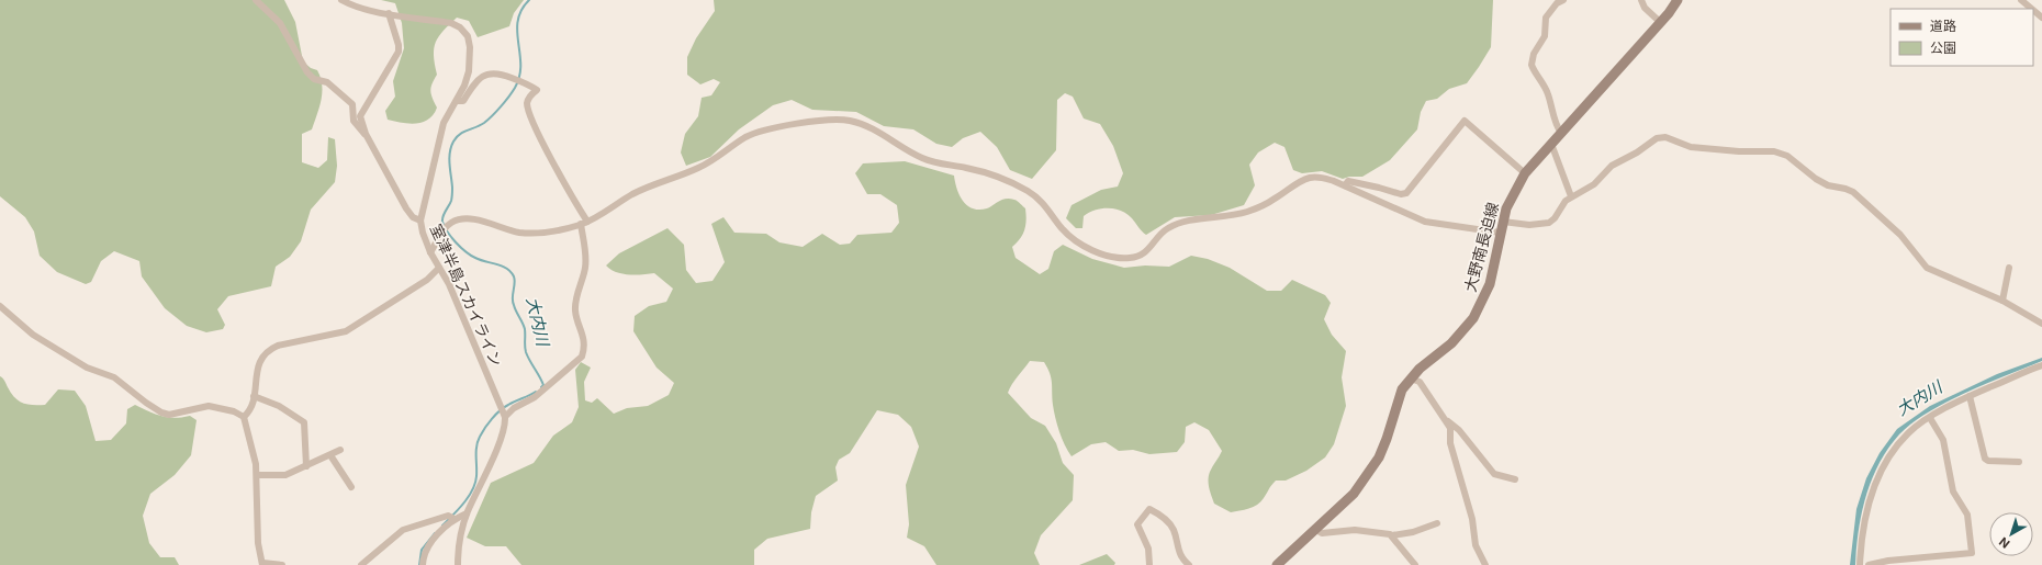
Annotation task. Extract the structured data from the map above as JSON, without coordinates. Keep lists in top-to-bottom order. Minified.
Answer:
{"streets":{"main road":["大野南長迫線"],"street":["室津半島スカイライン"]},"water":["大内川"],"legend":["道路","公園"],"north":"bottom left"}
